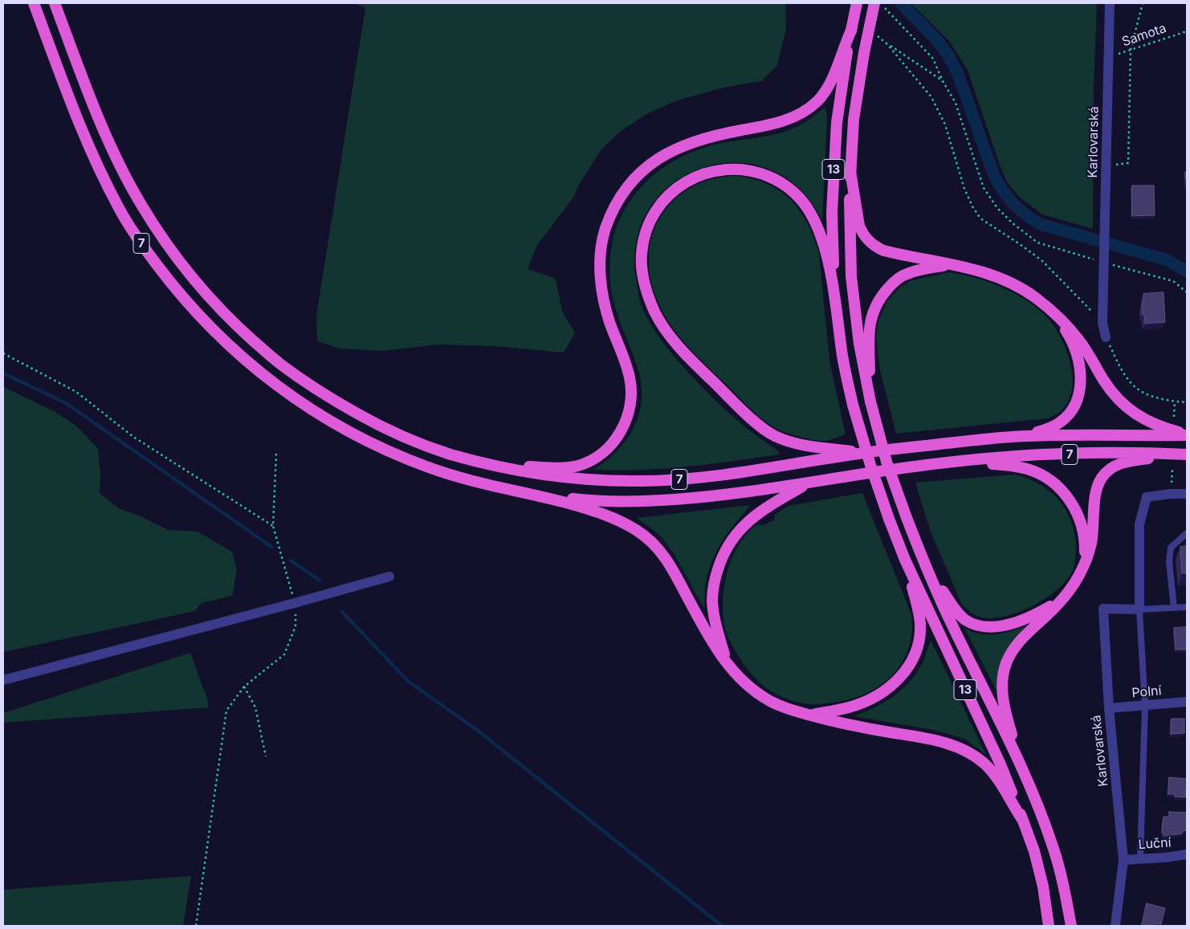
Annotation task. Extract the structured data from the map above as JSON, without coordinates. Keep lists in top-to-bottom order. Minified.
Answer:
{"streets":{"highway":["13","7"],"street":["Karlovarská","Polní","Luční"],"path":["Samota"]},"crossings":[["Samota","Karlovarská"],["Karlovarská","Polní"],["Karlovarská","Luční"]]}
